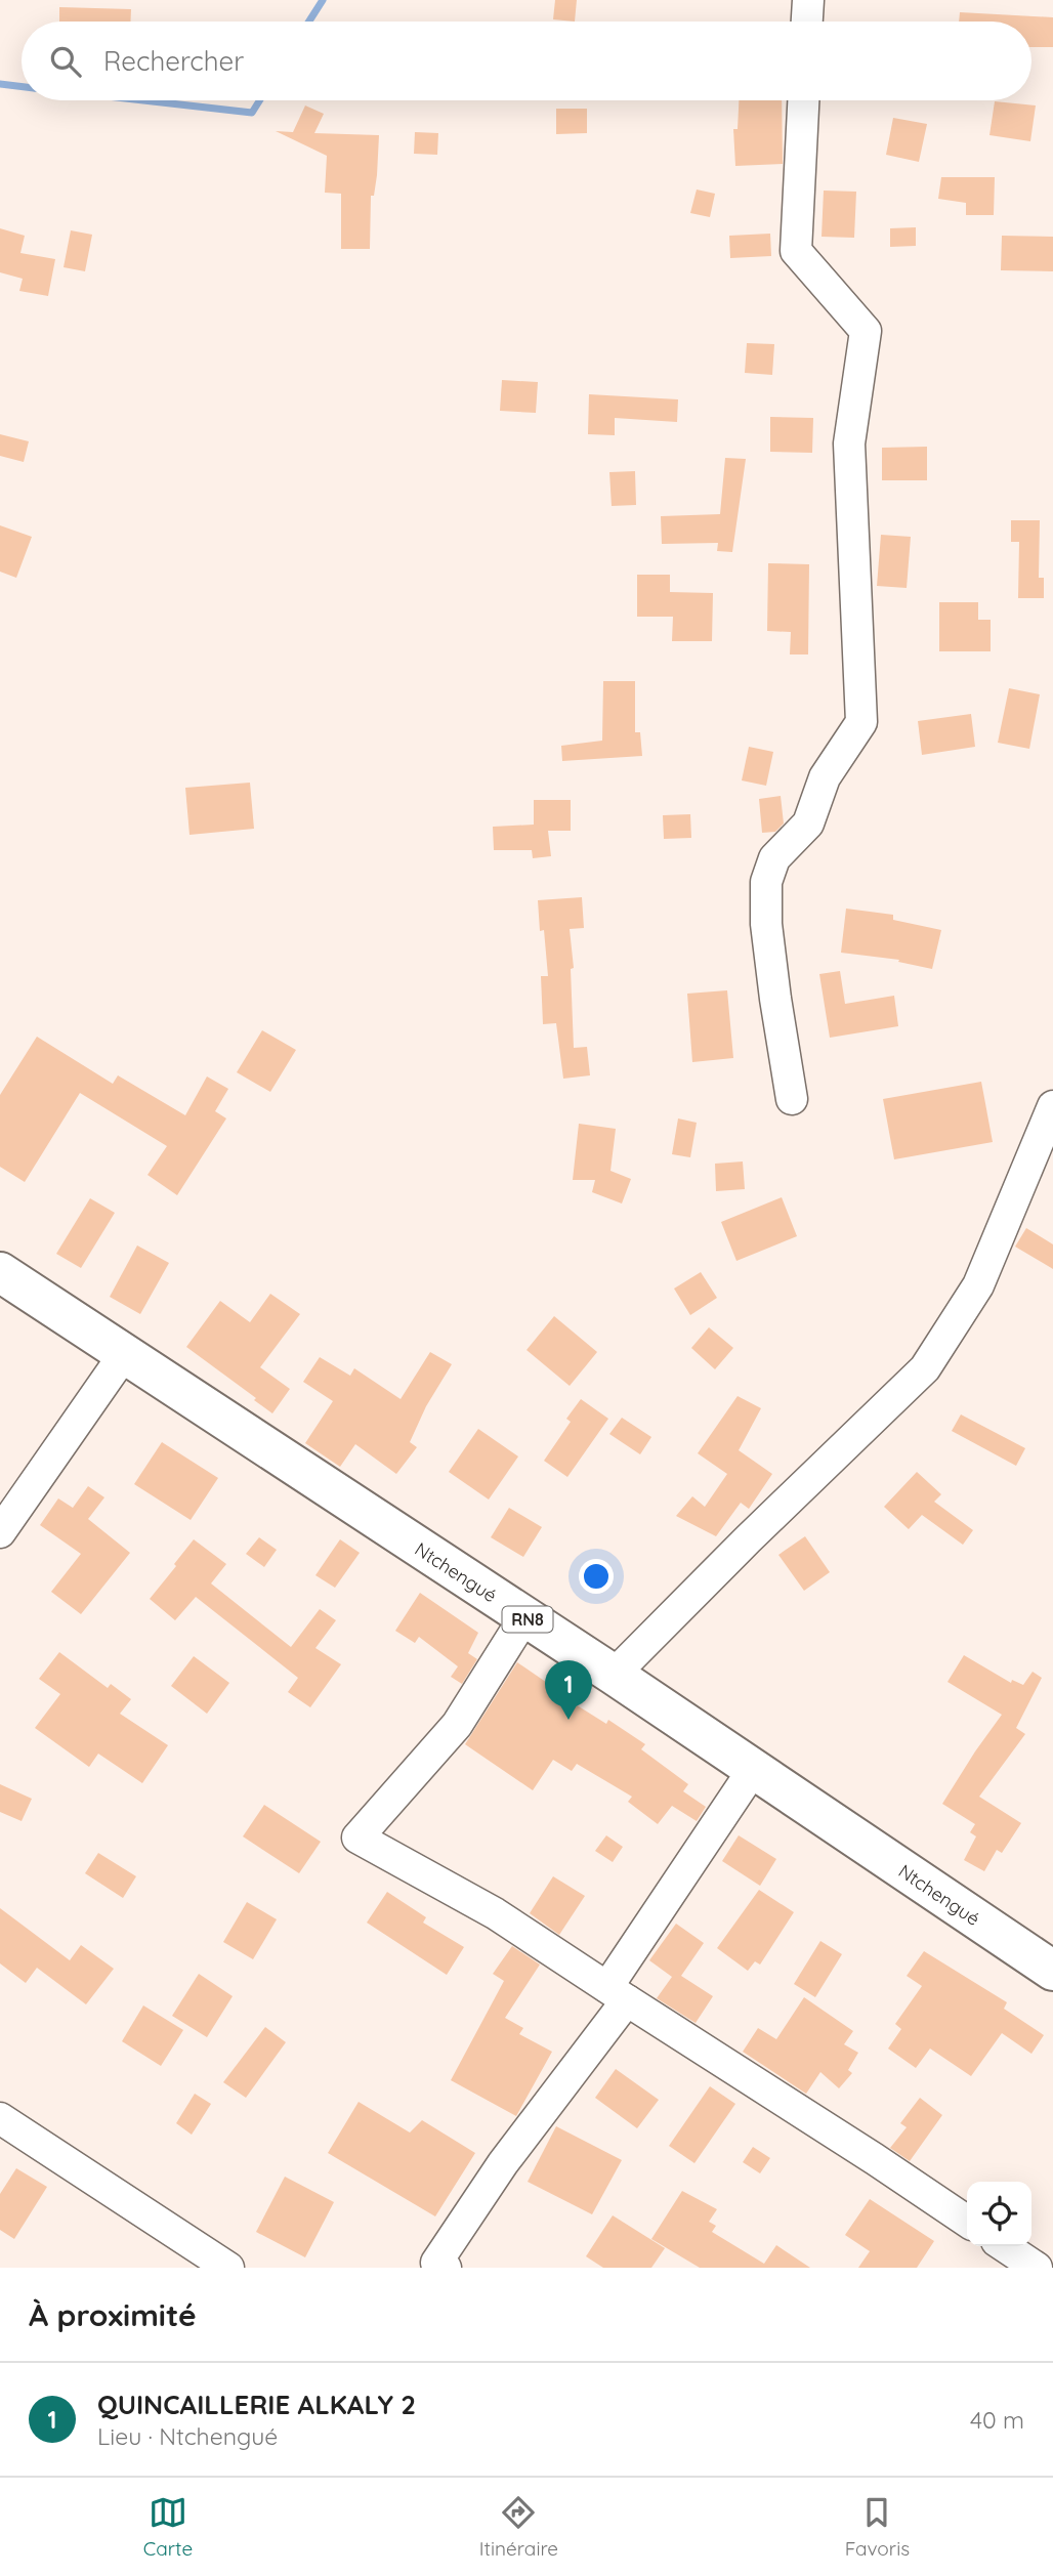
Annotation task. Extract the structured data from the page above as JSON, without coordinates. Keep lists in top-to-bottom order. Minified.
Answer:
{"streets":{"main road":["Ntchengué","RN8"]},"page":{"search":"Rechercher","pins":"1","heading":"À proximité","list":[{"mark":"1","name":"QUINCAILLERIE ALKALY 2","note":"Lieu · Ntchengué","value":"40 m"}],"nav":["Carte","Itinéraire","Favoris"]}}
